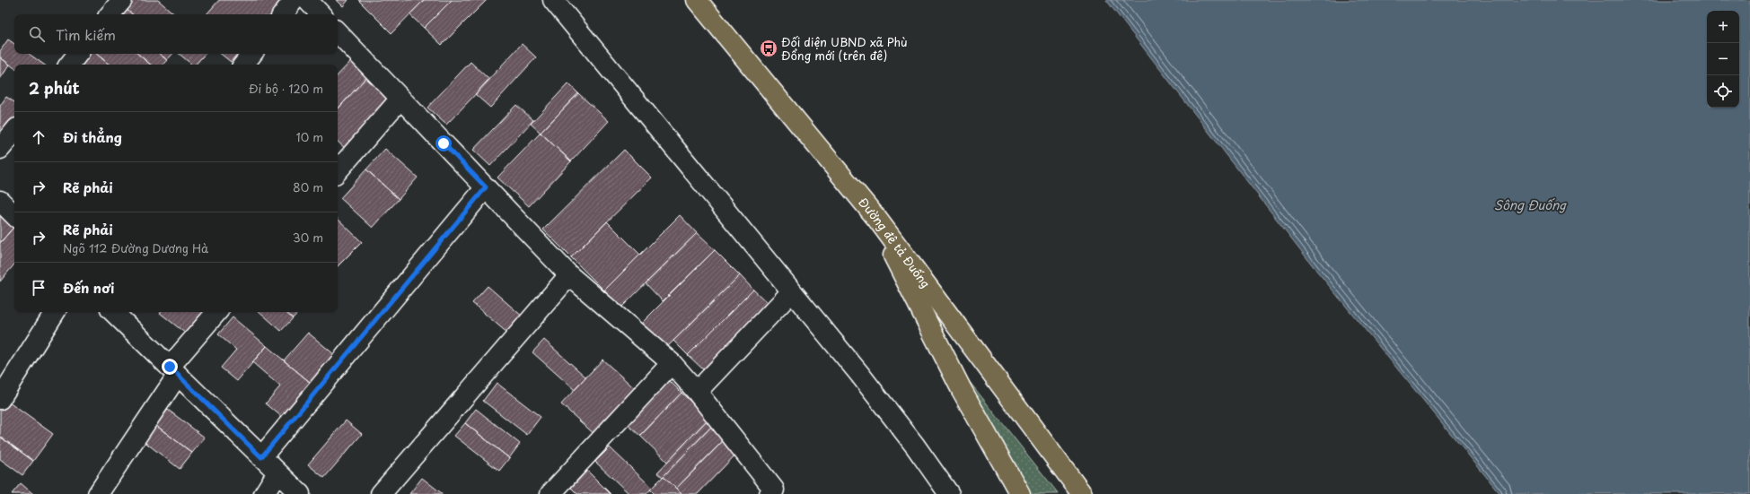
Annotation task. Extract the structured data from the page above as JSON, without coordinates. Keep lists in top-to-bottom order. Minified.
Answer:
{"streets":{"main road":["Đường đê tả Đuống"]},"water":["Sông Đuống"],"places":{"bus stop":["Đối diện UBND xã Phù Đổng mới (trên đê)"]},"page":{"map_buttons":["+","−"],"search":"Tìm kiếm","heading":["2 phút","Đi bộ · 120 m"],"list":[["Đi thẳng","10 m"],["Rẽ phải","80 m"],["Rẽ phải","Ngõ 112 Đường Dương Hà","30 m"],"Đến nơi"]}}
